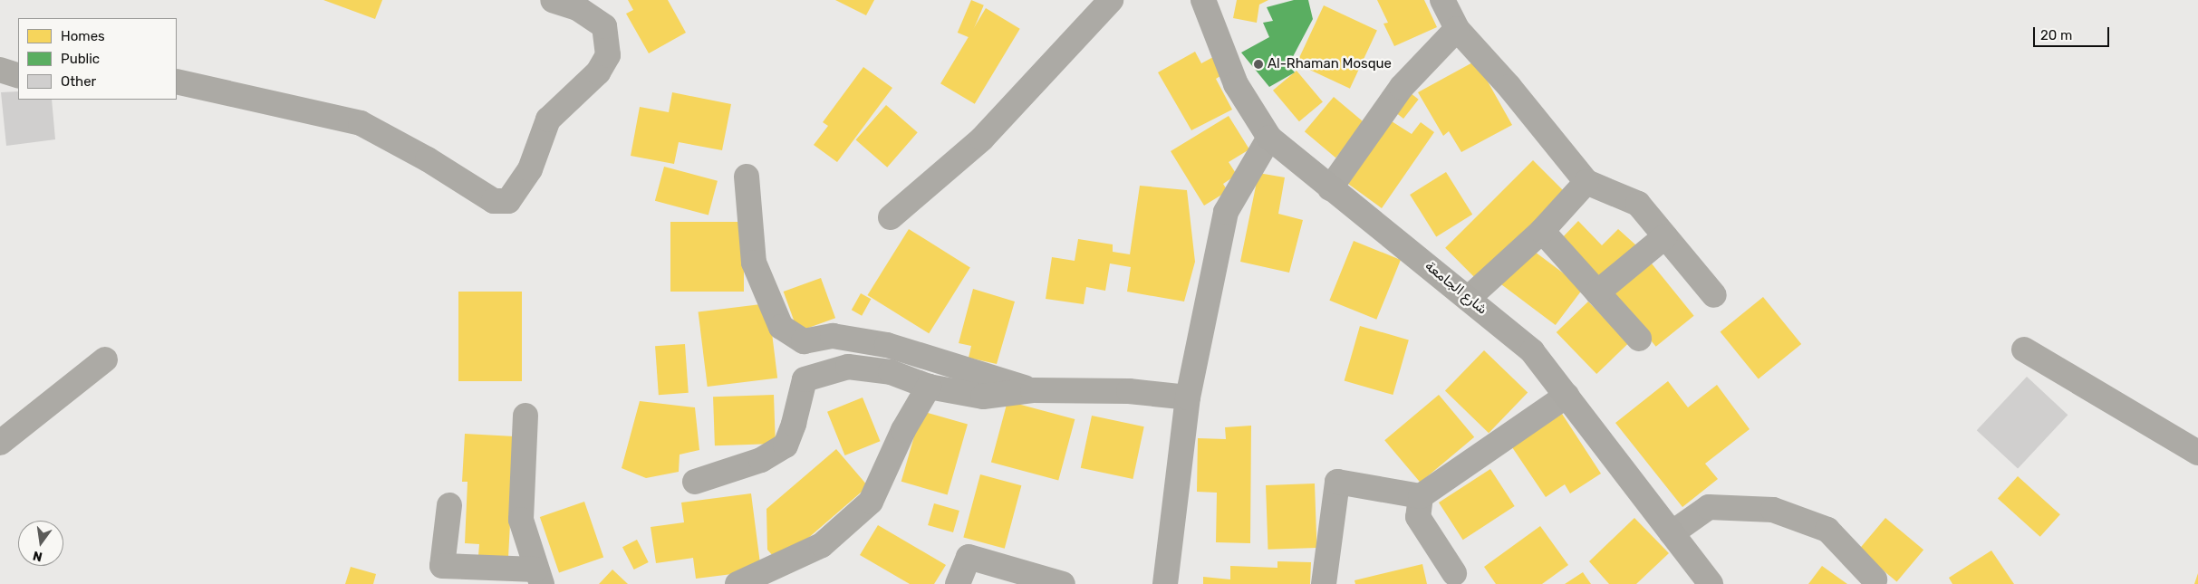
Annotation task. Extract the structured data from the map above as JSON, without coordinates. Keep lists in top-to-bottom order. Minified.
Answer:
{"streets":{"main road":["شارع الجامعة"]},"places":["Al-Rhaman Mosque"],"legend":["Homes","Public","Other"],"scale_bar":"20 m","north":"bottom"}
